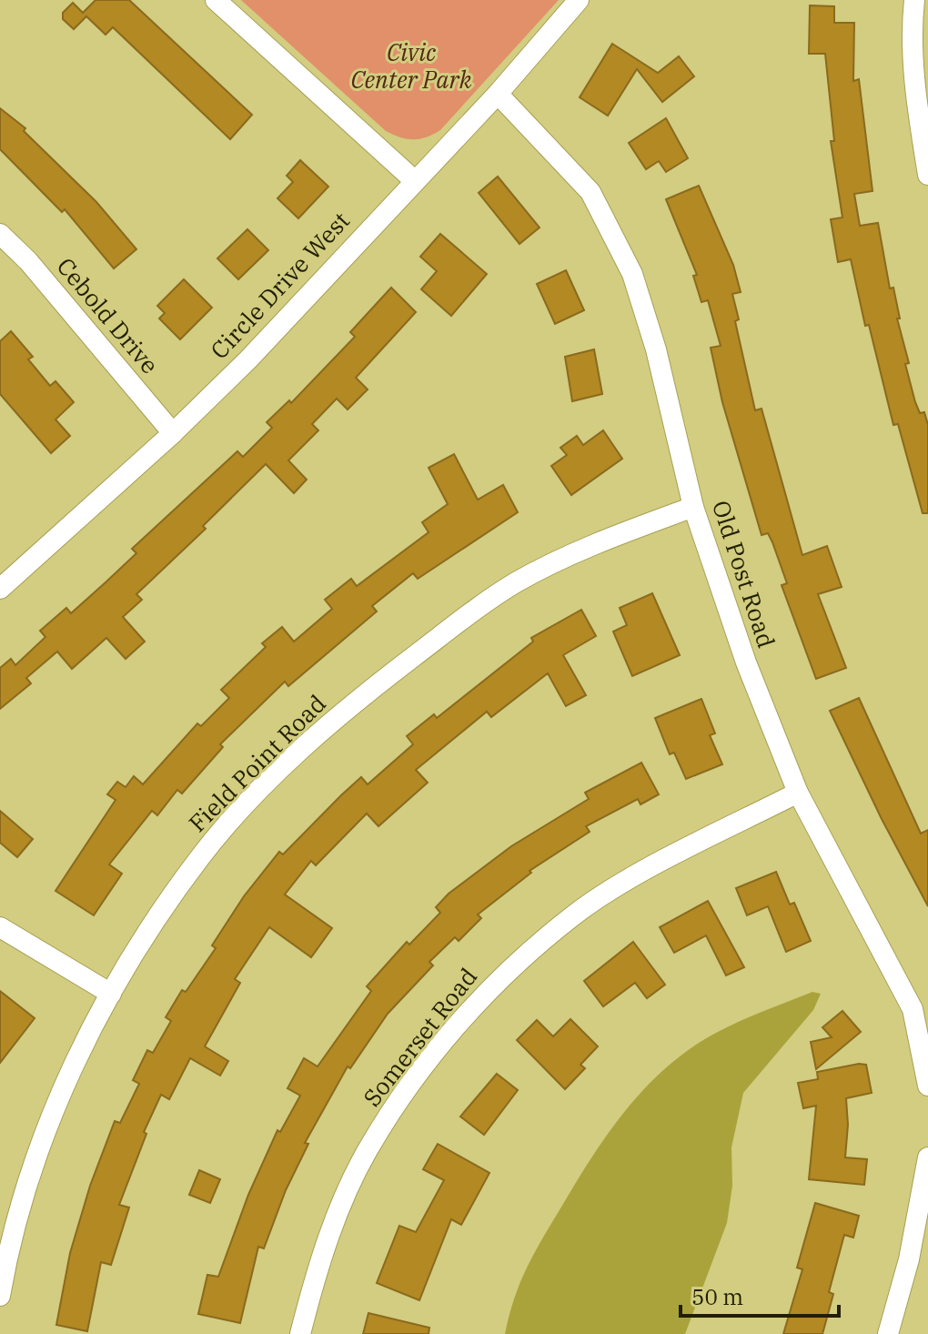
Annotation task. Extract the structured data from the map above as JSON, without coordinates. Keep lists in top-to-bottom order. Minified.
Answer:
{"streets":{"street":["Circle Drive West","Cebold Drive","Old Post Road","Field Point Road","Somerset Road"]},"crossings":[["Circle Drive West","Cebold Drive"],["Circle Drive West","Old Post Road"],["Old Post Road","Field Point Road"],["Old Post Road","Somerset Road"]],"parks":["Civic Center Park"],"scale_bar":"50 m"}
